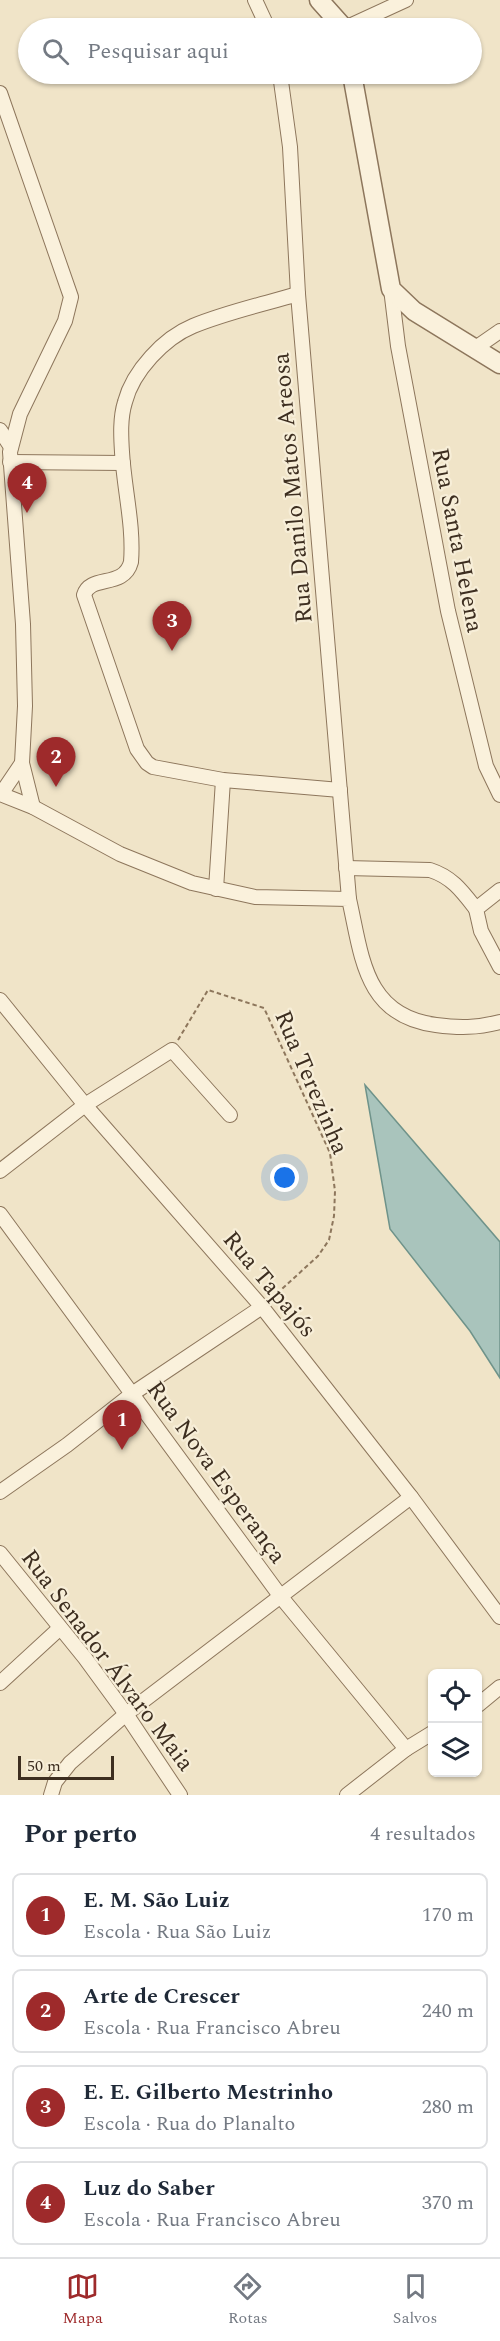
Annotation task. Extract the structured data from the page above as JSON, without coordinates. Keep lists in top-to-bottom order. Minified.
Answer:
{"streets":{"street":["Rua Danilo Matos Areosa","Rua Santa Helena","Rua Tapajós","Rua Nova Esperança","Rua Senador Álvaro Maia"],"path":["Rua Terezinha"]},"crossings":[["Rua Terezinha","Rua Tapajós"]],"scale_bar":"50 m","page":{"search":"Pesquisar aqui","pins":["4","3","2","1"],"scale":"50 m","heading":["Por perto","4 resultados"],"list":[{"mark":"1","name":"E. M. São Luiz","note":"Escola · Rua São Luiz","value":"170 m"},{"mark":"2","name":"Arte de Crescer","note":"Escola · Rua Francisco Abreu","value":"240 m"},{"mark":"3","name":"E. E. Gilberto Mestrinho","note":"Escola · Rua do Planalto","value":"280 m"},{"mark":"4","name":"Luz do Saber","note":"Escola · Rua Francisco Abreu","value":"370 m"}],"nav":["Mapa","Rotas","Salvos"]}}
